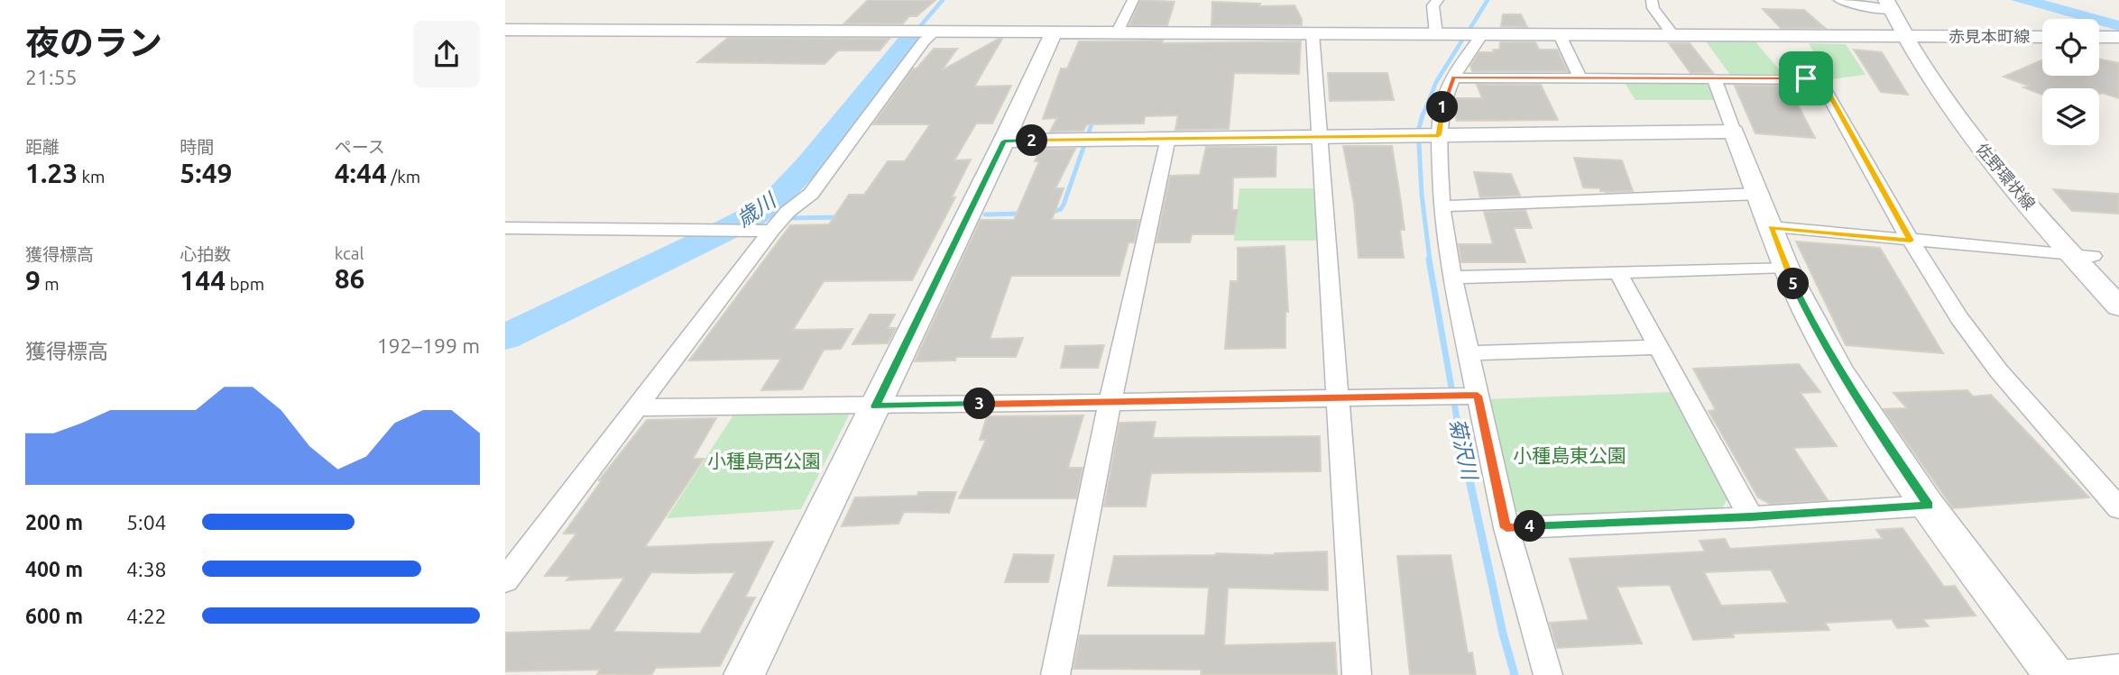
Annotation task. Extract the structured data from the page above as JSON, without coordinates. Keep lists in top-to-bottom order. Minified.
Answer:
{"streets":{"street":["赤見本町線","佐野環状線"]},"crossings":[["赤見本町線","佐野環状線"]],"water":["歳川","菊沢川"],"parks":["小種島東公園","小種島西公園"],"page":{"heading":["夜のラン","21:55"],"pins":["1","2","5","3","4"],"stats":[["距離","1.23 km"],["時間","5:49"],["ペース","4:44 /km"],["獲得標高","9 m"],["心拍数","144 bpm"],["kcal","86"]],"chart":["獲得標高","192–199 m"],"list":[{"name":"200 m","note":"5:04"},{"name":"400 m","note":"4:38"},{"name":"600 m","note":"4:22"}]}}
